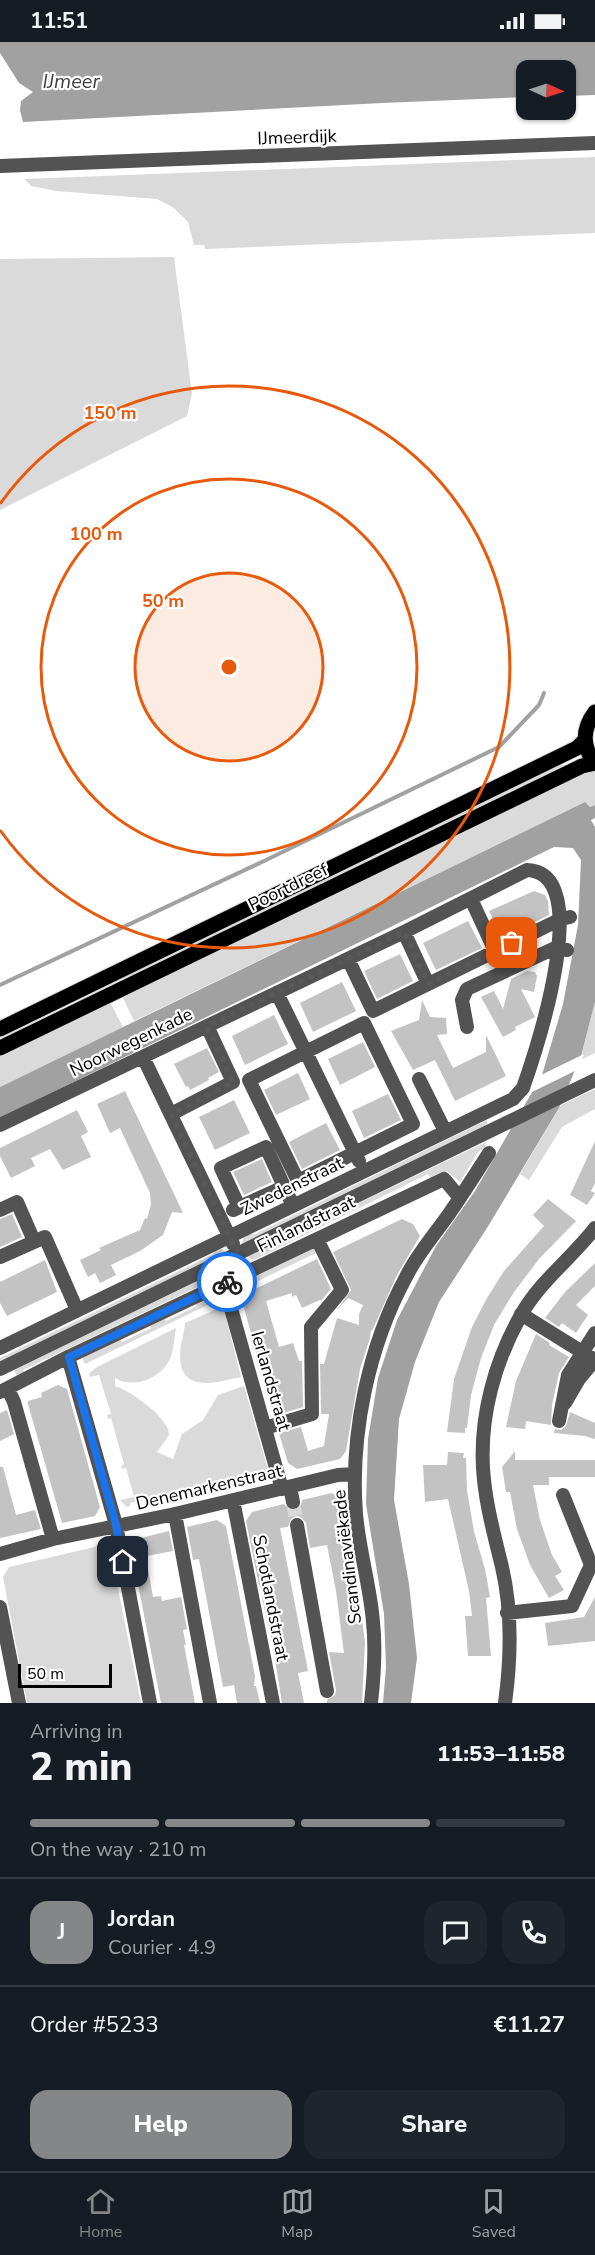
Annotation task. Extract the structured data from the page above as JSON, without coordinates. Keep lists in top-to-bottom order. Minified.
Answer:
{"streets":{"main road":["Poortdreef"],"street":["IJmeerdijk","Noorwegenkade","Zwedenstraat","Finlandstraat","Ierlandstraat","Denemarkenstraat","Scandinaviëkade","Schotlandstraat"]},"crossings":[["Noorwegenkade","Zwedenstraat"],["Finlandstraat","Ierlandstraat"],["Finlandstraat","Scandinaviëkade"],["Ierlandstraat","Denemarkenstraat"],["Denemarkenstraat","Scandinaviëkade"],["Denemarkenstraat","Schotlandstraat"]],"water":["IJmeer"],"scale_bar":"50 m","north":"right","page":{"status":"11:51","scale":"50 m","heading":["2 min","Arriving in","11:53–11:58"],"panel":["Jordan","Courier · 4.9","Order #5233","€11.27"],"bar":"On the way · 210 m","round":"J","buttons":["Help","Share"],"tabs":["Home","Map","Saved"]},"rings":["150 m","100 m","50 m"]}
